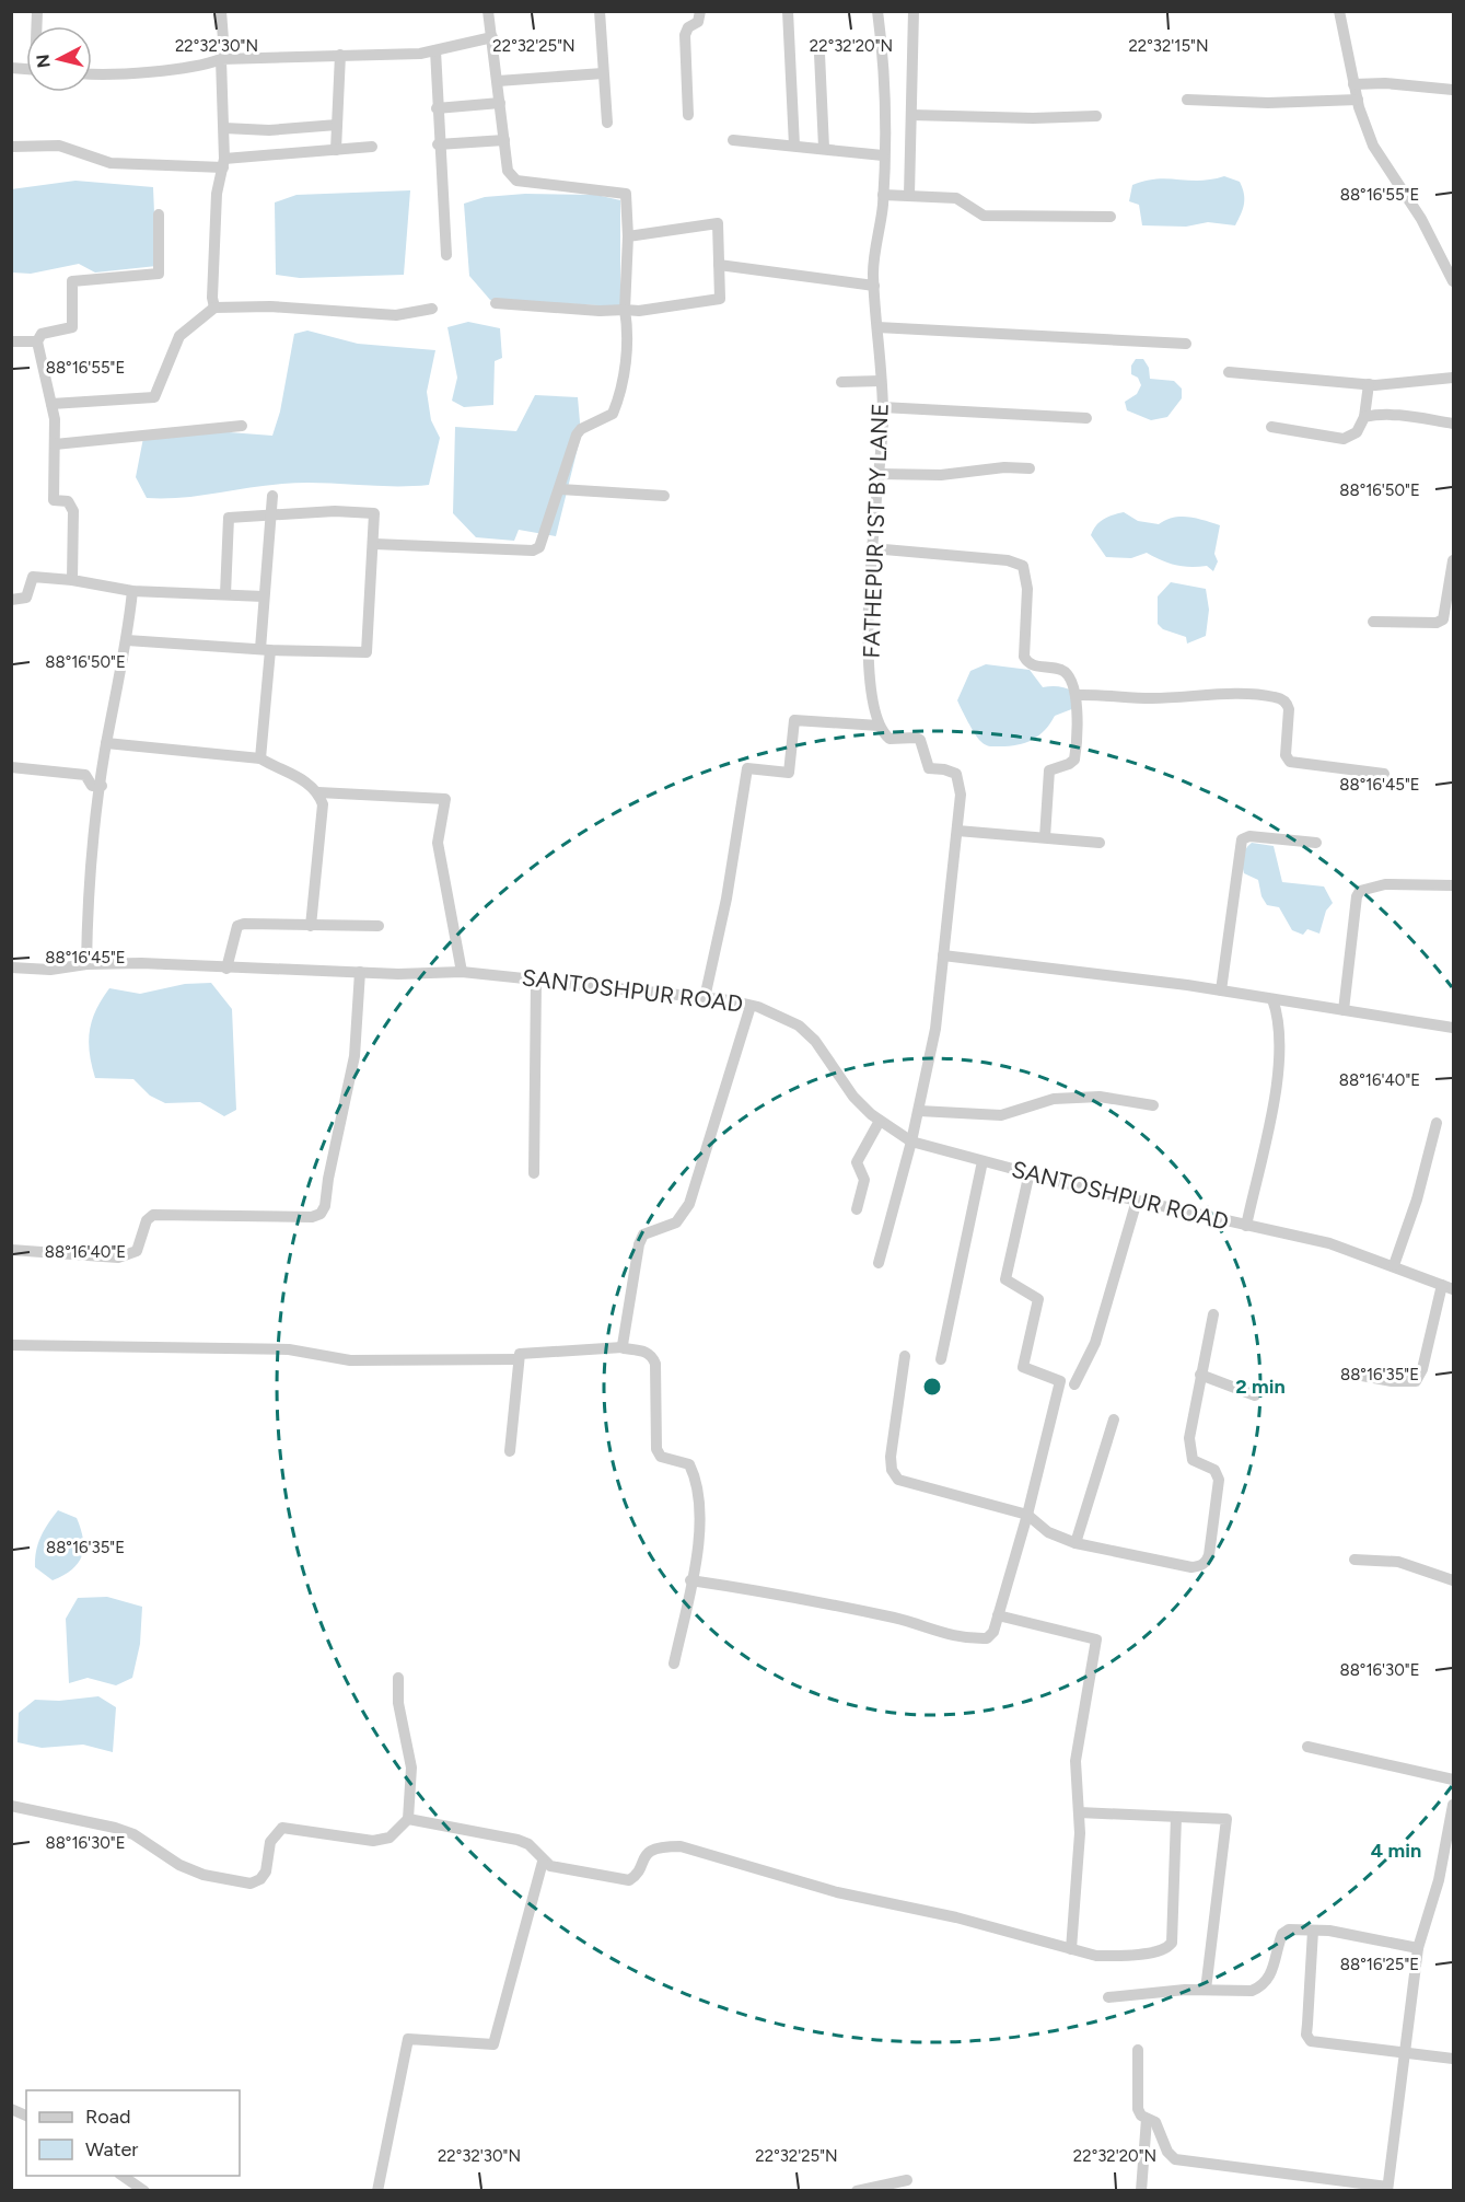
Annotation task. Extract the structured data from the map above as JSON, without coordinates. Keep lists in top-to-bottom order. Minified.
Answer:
{"streets":{"street":["FATHEPUR 1ST BY LANE","SANTOSHPUR ROAD"]},"legend":["Road","Water"],"north":"left","coordinates":["22°32'30\"N","22°32'25\"N","22°32'20\"N","22°32'15\"N","88°16'55\"E","88°16'50\"E","88°16'45\"E","88°16'40\"E","88°16'35\"E","88°16'30\"E","88°16'25\"E"],"rings":["2 min","4 min"]}
